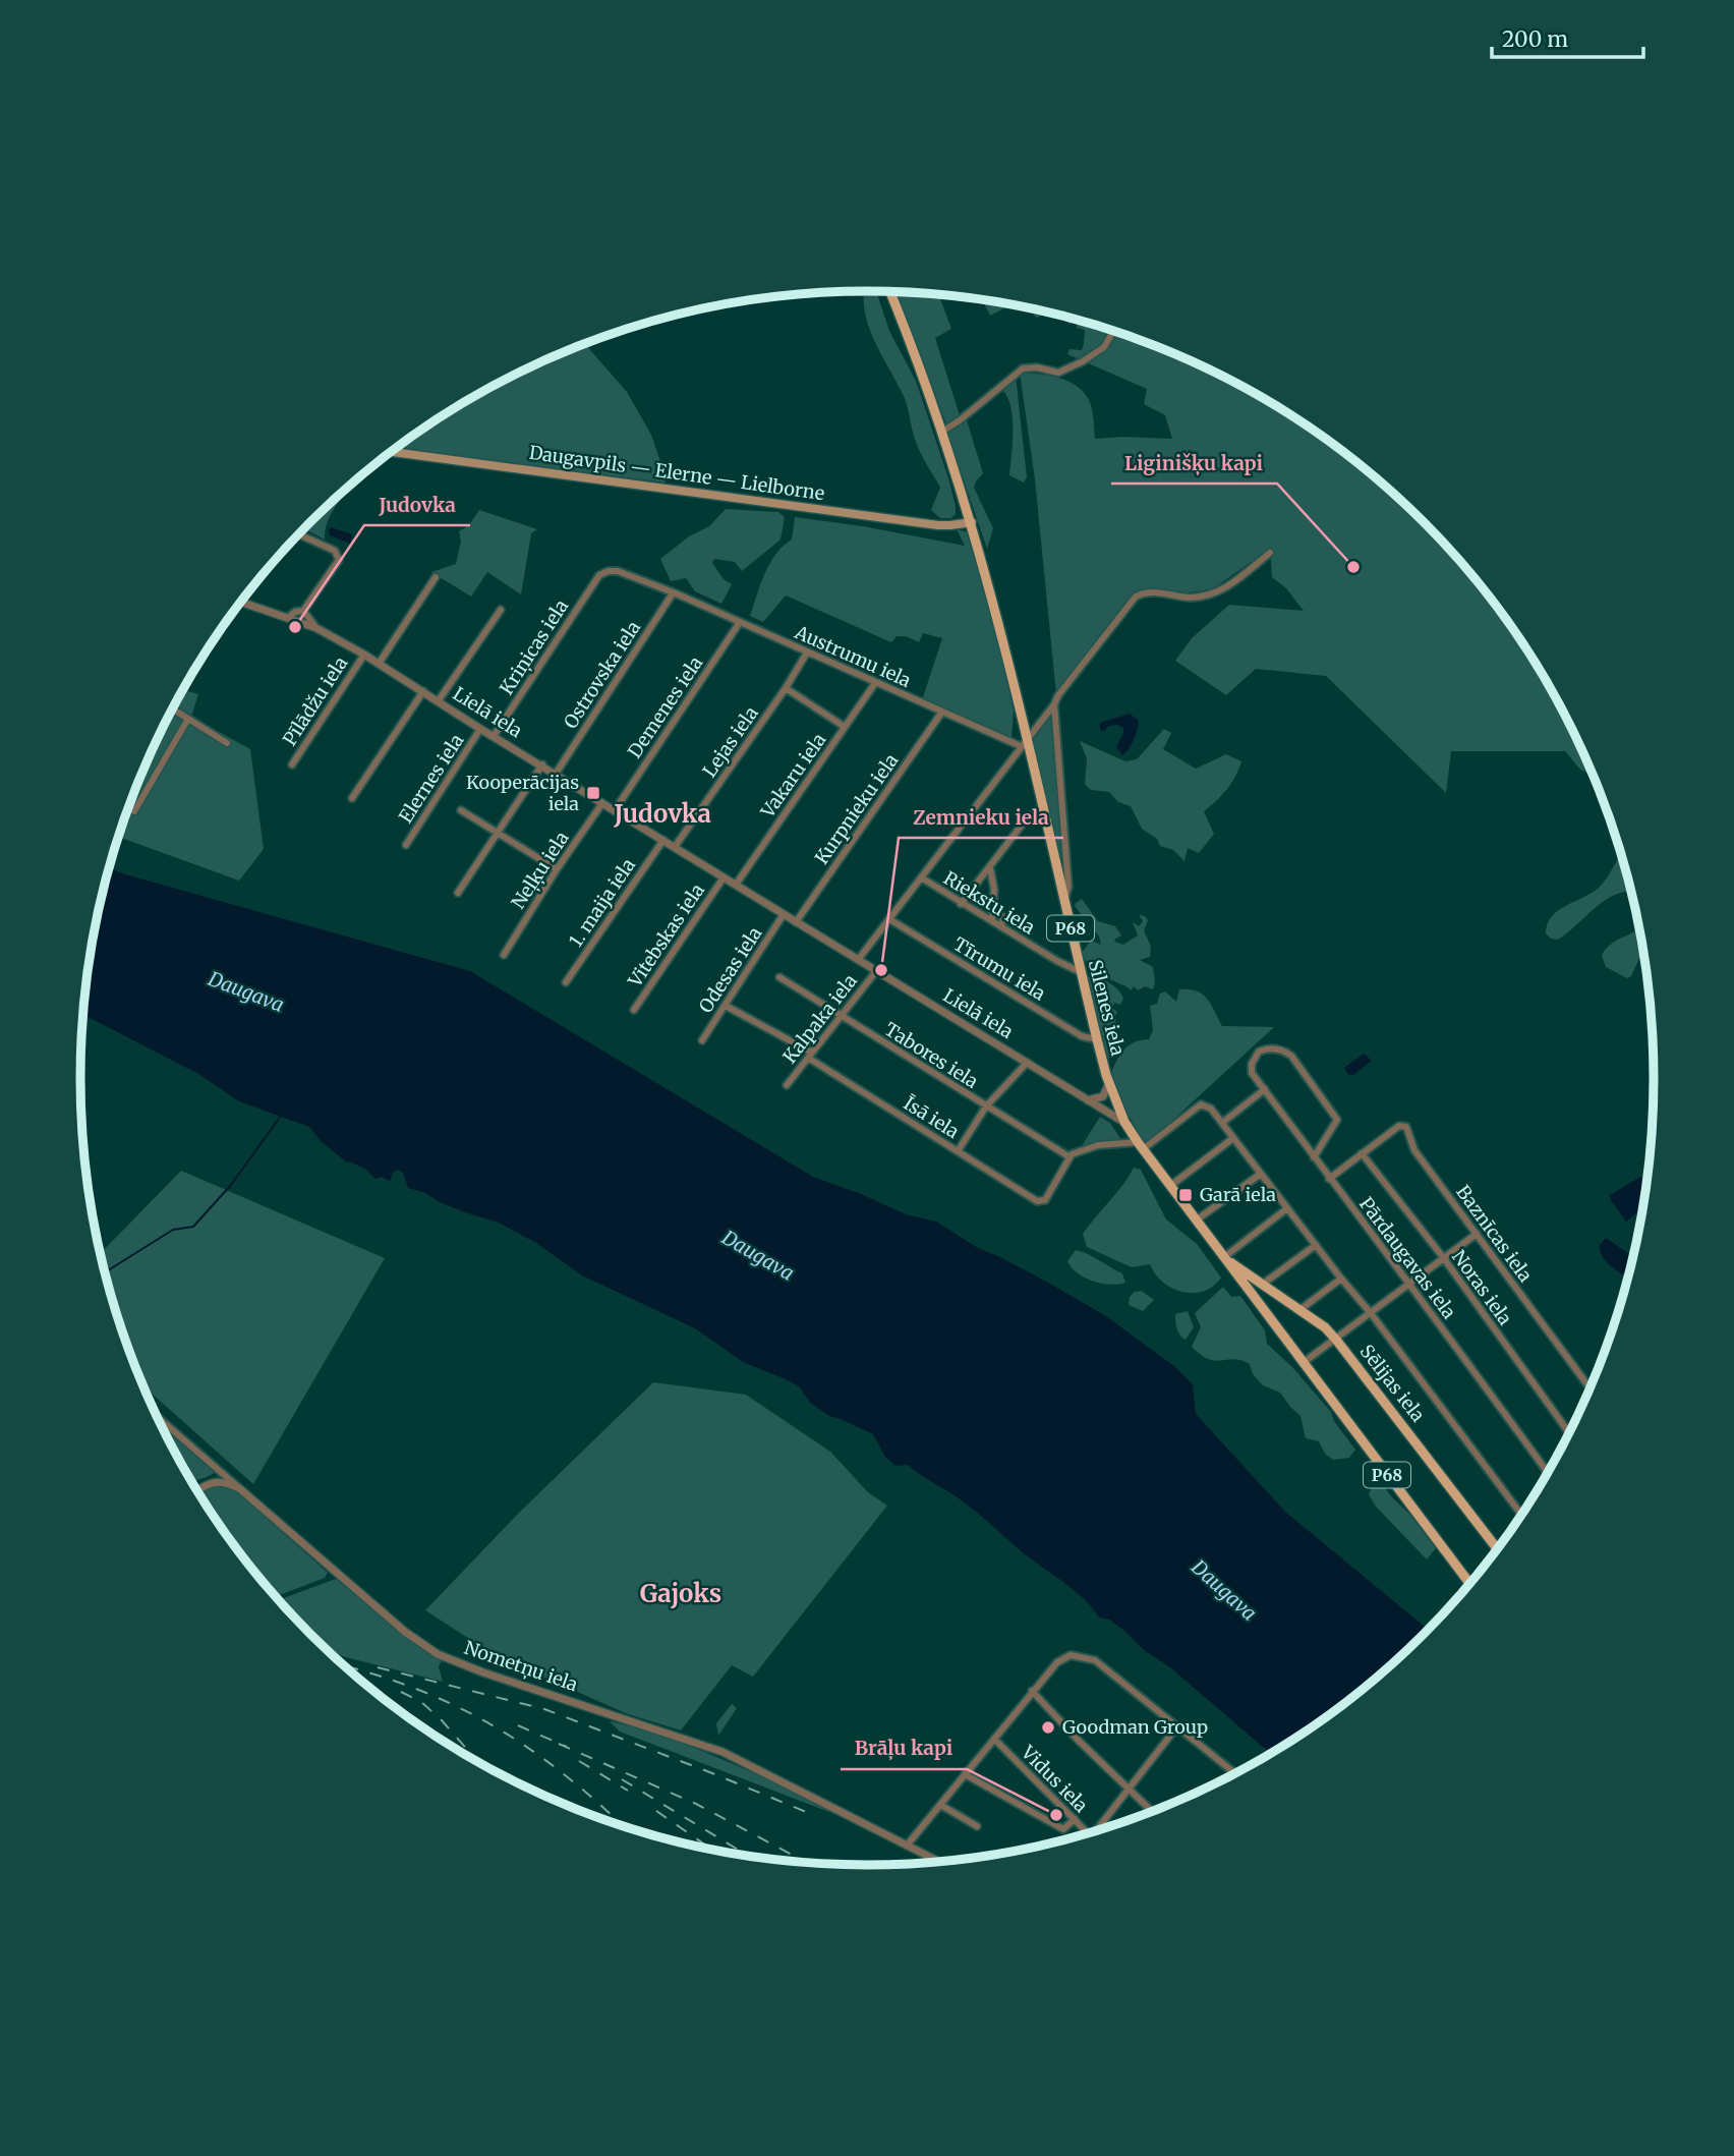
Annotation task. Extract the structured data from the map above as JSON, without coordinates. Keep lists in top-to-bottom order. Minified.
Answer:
{"streets":{"main road":["Daugavpils — Elerne — Lielborne","Lielā iela","P68","Silenes iela","Sēlijas iela"],"street":["Kriņicas iela","Austrumu iela","Ostrovska iela","Pīlādžu iela","Demenes iela","Lejas iela","Vakaru iela","Elernes iela","Kurpnieku iela","Neļķu iela","1. maija iela","Riekstu iela","Vitebskas iela","Tīrumu iela","Odesas iela","Kalpaka iela","Tabores iela","Īsā iela","Baznīcas iela","Pārdaugavas iela","Noras iela","Nometņu iela","Vidus iela"]},"crossings":[["Daugavpils — Elerne — Lielborne","P68"],["Kriņicas iela","Austrumu iela"],["Kriņicas iela","Lielā iela"],["Austrumu iela","Ostrovska iela"],["Austrumu iela","Demenes iela"],["Austrumu iela","Lejas iela"],["Austrumu iela","Vakaru iela"],["Austrumu iela","Kurpnieku iela"],["Austrumu iela","P68"],["Austrumu iela","Silenes iela"],["Ostrovska iela","Lielā iela"],["Pīlādžu iela","Lielā iela"],["Demenes iela","Lielā iela"],["Lielā iela","Lejas iela"],["Lielā iela","Vakaru iela"],["Lielā iela","Elernes iela"],["Lielā iela","Kurpnieku iela"],["Lielā iela","Neļķu iela"],["Lielā iela","1. maija iela"],["Lielā iela","Vitebskas iela"],["Lielā iela","Odesas iela"],["Lielā iela","Silenes iela"],["Lielā iela","Kalpaka iela"],["Lielā iela","Sēlijas iela"],["Riekstu iela","Silenes iela"],["P68","Silenes iela"],["Tīrumu iela","Silenes iela"],["Odesas iela","Īsā iela"],["Kalpaka iela","Tabores iela"],["Kalpaka iela","Īsā iela"],["Tabores iela","Īsā iela"],["Baznīcas iela","Noras iela"]],"districts":["Judovka","Gajoks"],"water":["Daugava"],"places":{"other":["Liginišķu kapi","Judovka","Zemnieku iela","Goodman Group","Brāļu kapi"],"transit":["Kooperācijas iela","Garā iela"]},"scale_bar":"200 m"}
